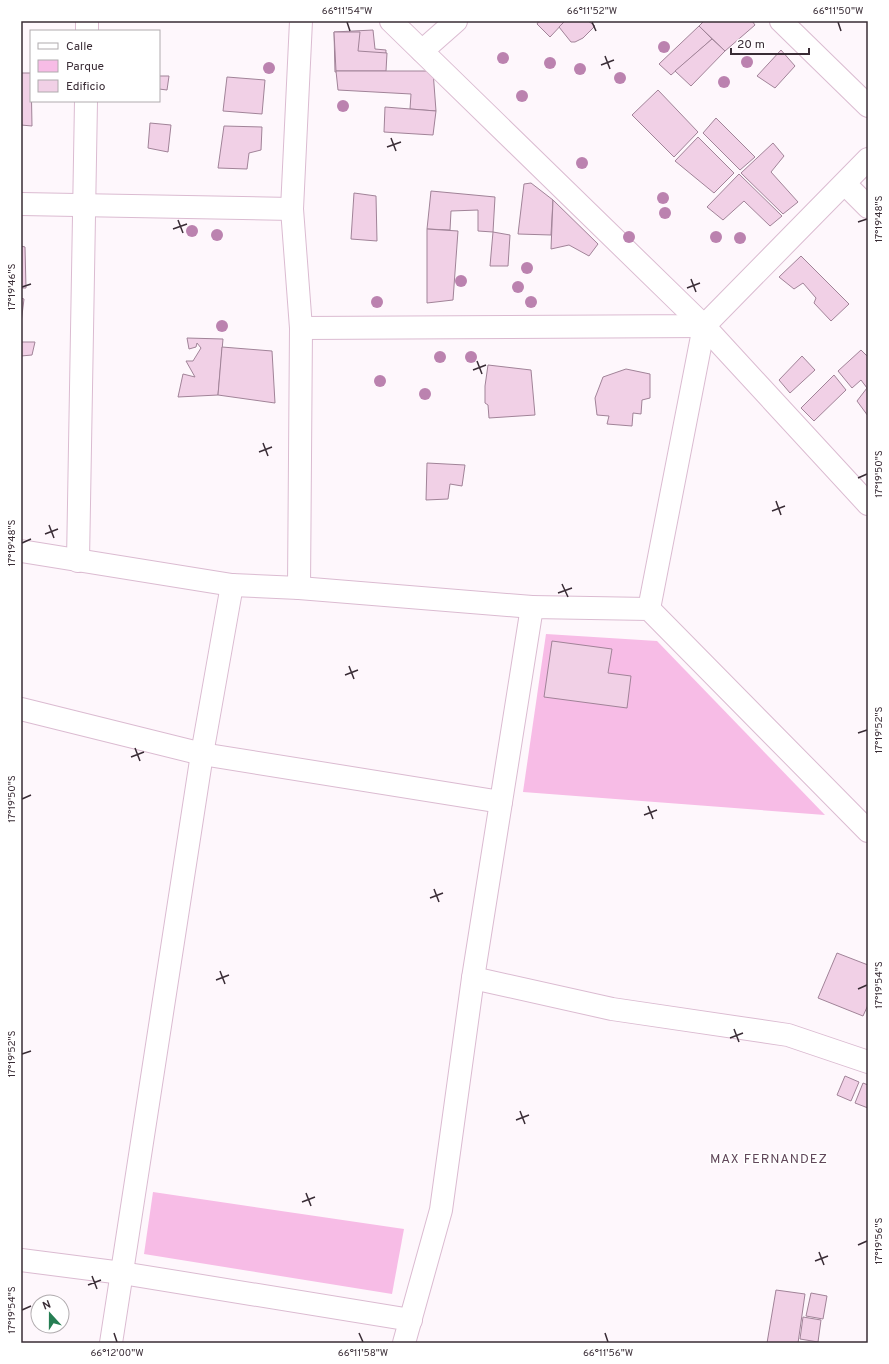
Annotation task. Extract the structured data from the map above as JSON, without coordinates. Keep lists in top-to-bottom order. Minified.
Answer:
{"districts":["MAX FERNANDEZ"],"legend":["Calle","Parque","Edificio"],"scale_bar":"20 m","north":"top","coordinates":["66°11'54\"W","66°11'52\"W","66°11'50\"W","17°19'48\"S","17°19'46\"S","17°19'50\"S","17°19'52\"S","17°19'54\"S","17°19'56\"S","66°12'00\"W","66°11'58\"W","66°11'56\"W"]}
